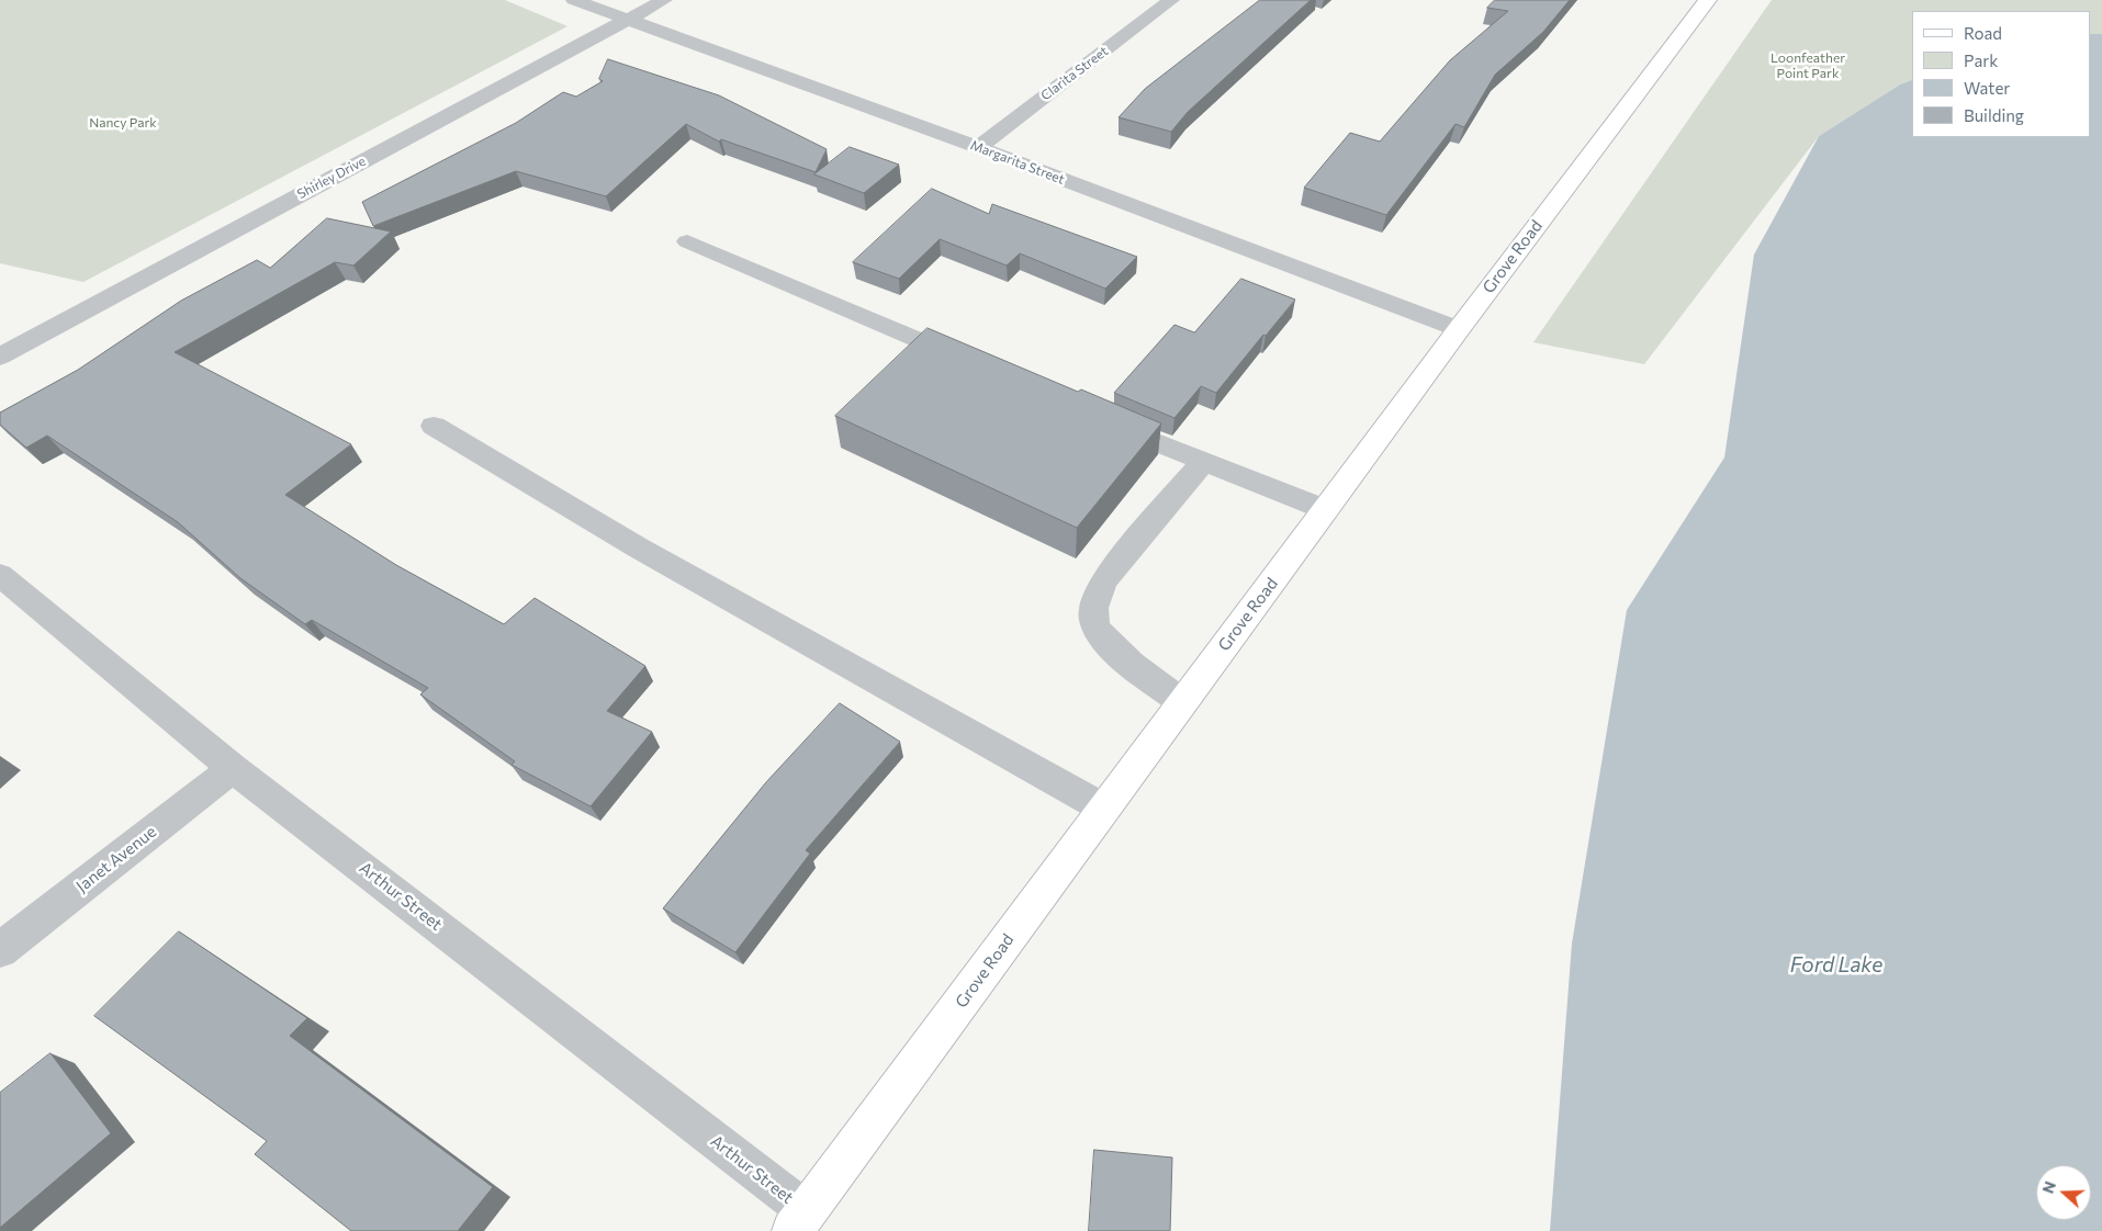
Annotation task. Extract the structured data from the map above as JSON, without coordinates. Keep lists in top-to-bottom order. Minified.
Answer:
{"streets":{"main road":["Grove Road"],"street":["Clarita Street","Margarita Street","Shirley Drive","Janet Avenue","Arthur Street"]},"crossings":[["Clarita Street","Margarita Street"],["Margarita Street","Shirley Drive"],["Margarita Street","Grove Road"],["Grove Road","Arthur Street"],["Janet Avenue","Arthur Street"]],"water":["Ford Lake"],"parks":["Loonfeather Point Park","Nancy Park"],"legend":["Road","Park","Water","Building"],"north":"left"}
